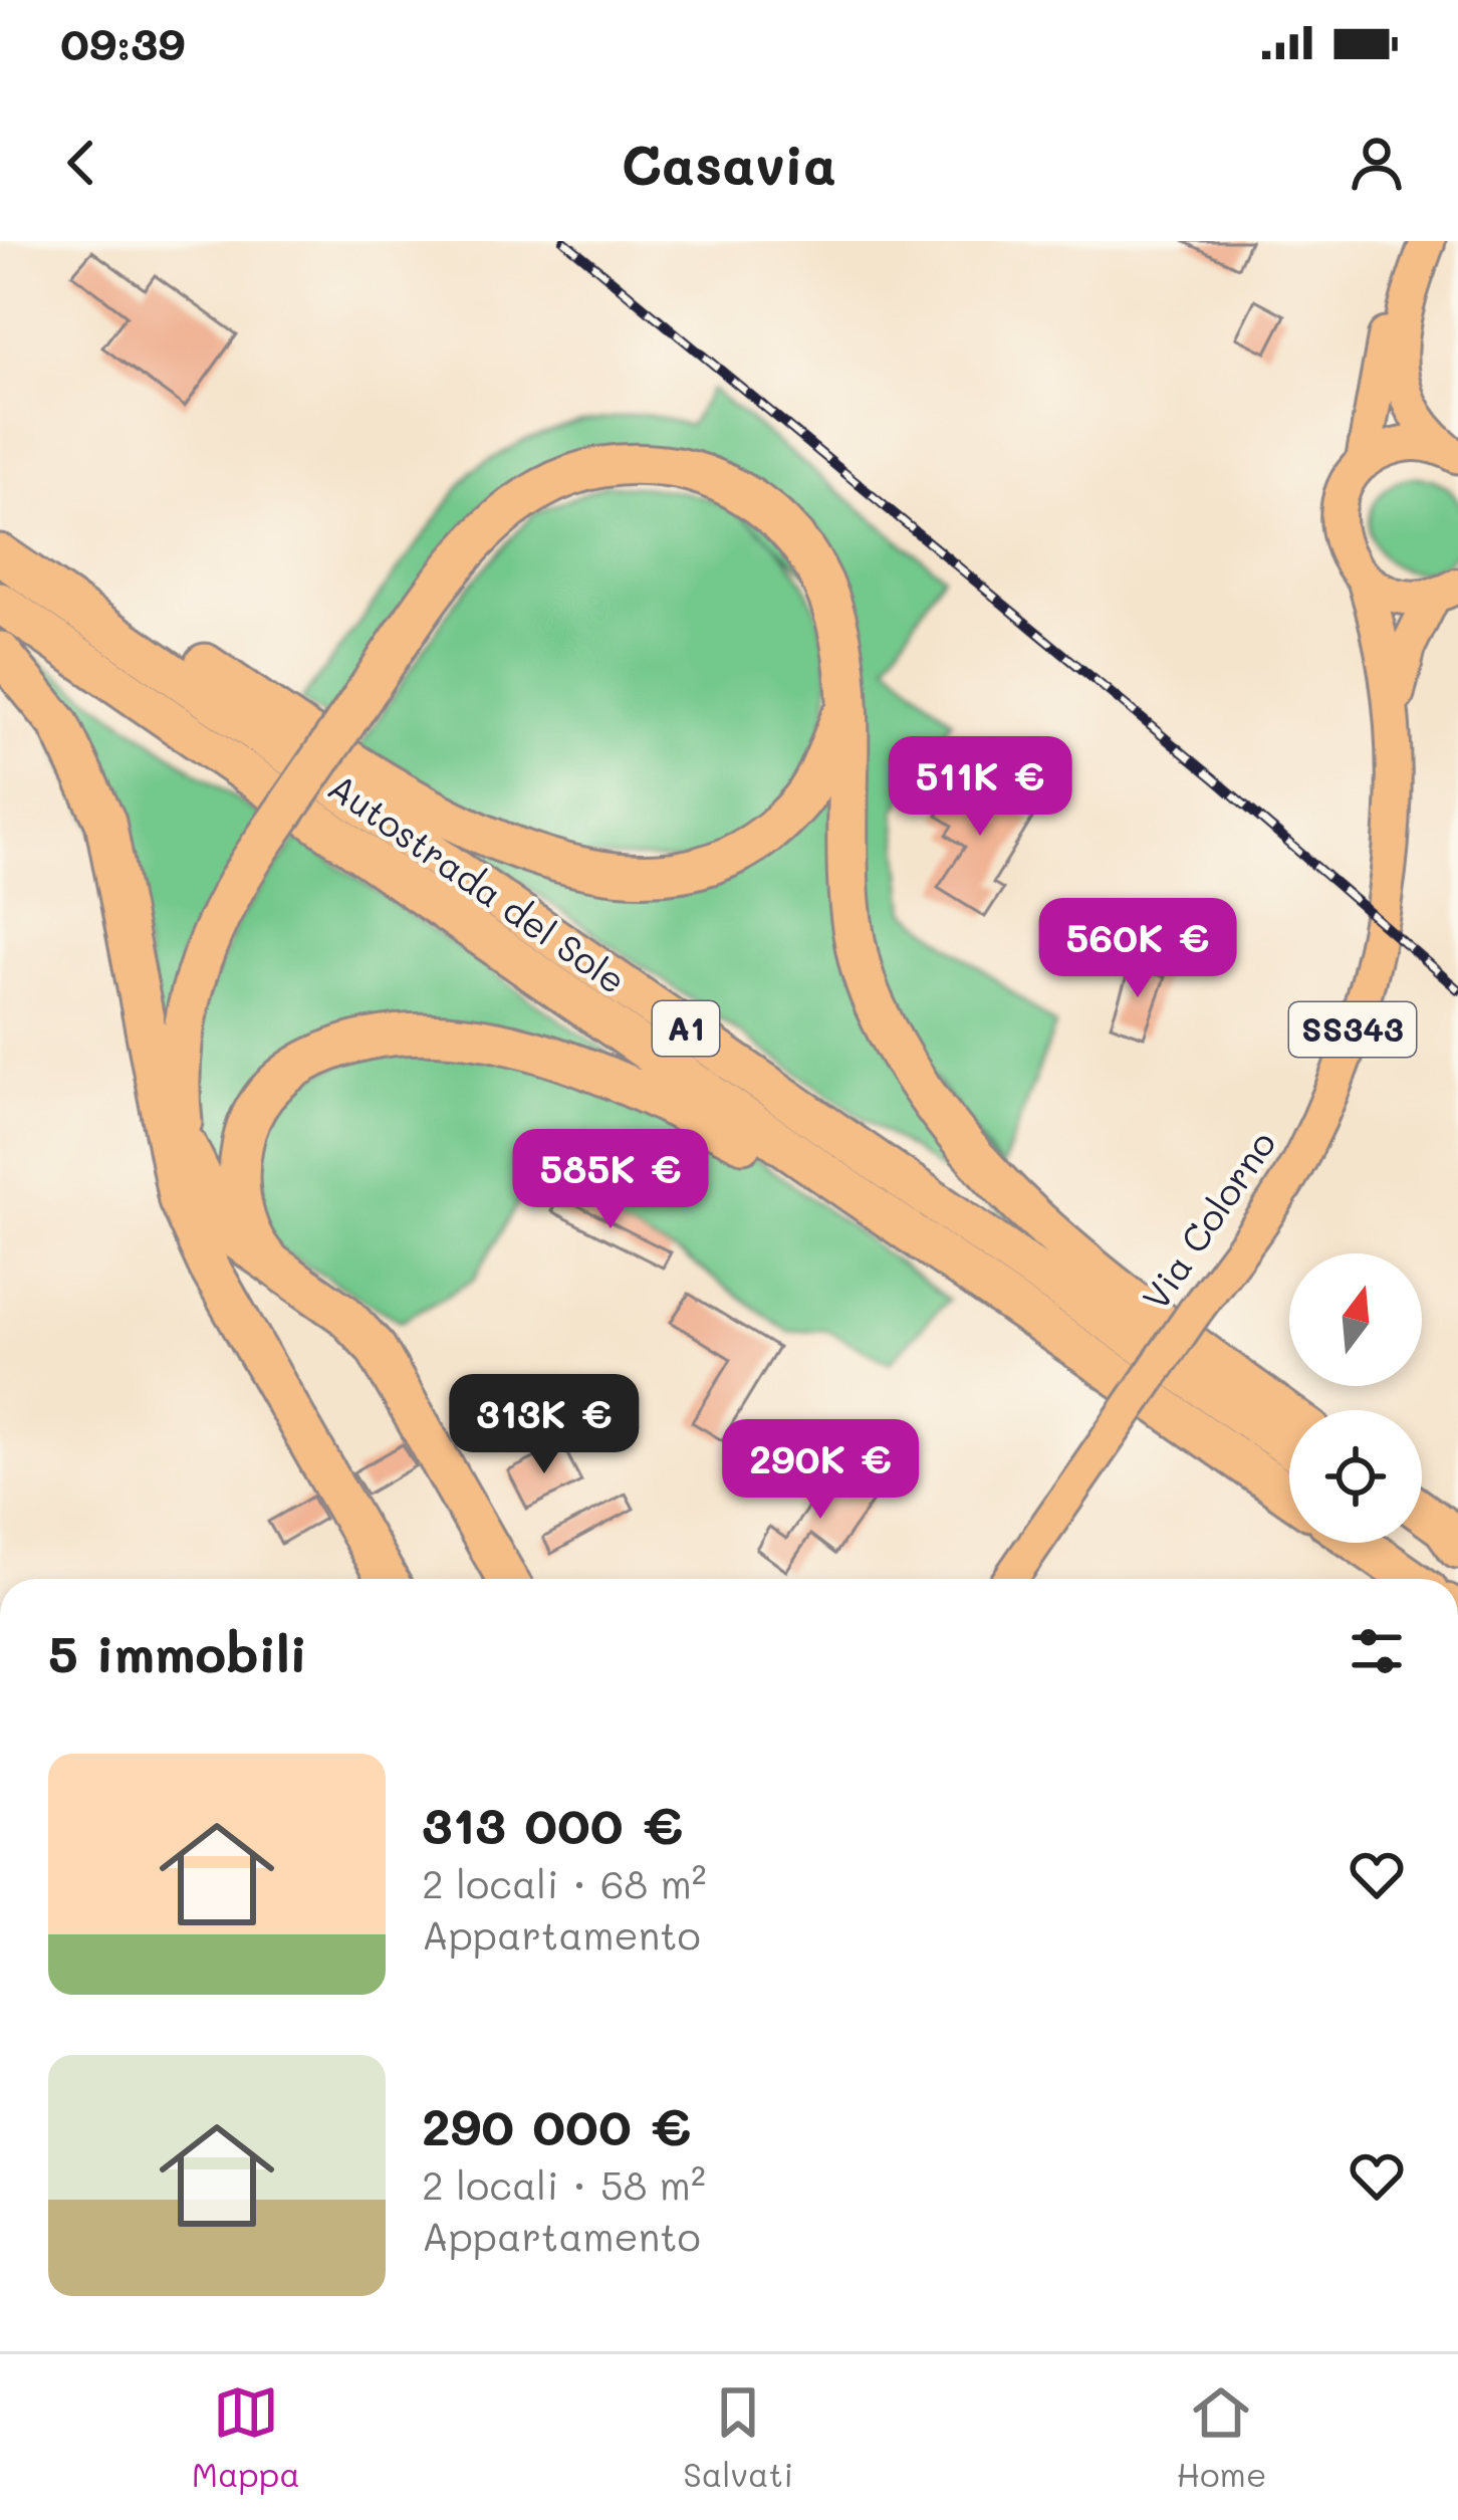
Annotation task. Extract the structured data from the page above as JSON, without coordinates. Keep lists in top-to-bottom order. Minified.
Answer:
{"streets":{"highway":["Autostrada del Sole","A1"],"main road":["SS343","Via Colorno"]},"north":"top","page":{"status":"09:39","header":"Casavia","price":["511K €","560K €","585K €","313K €","290K €"],"heading":"5 immobili","list":[{"name":"313 000 €","note":"2 locali · 68 m² · Appartamento"},{"name":"290 000 €","note":"2 locali · 58 m² · Appartamento"}],"tabs":["Mappa","Salvati","Home"]}}
